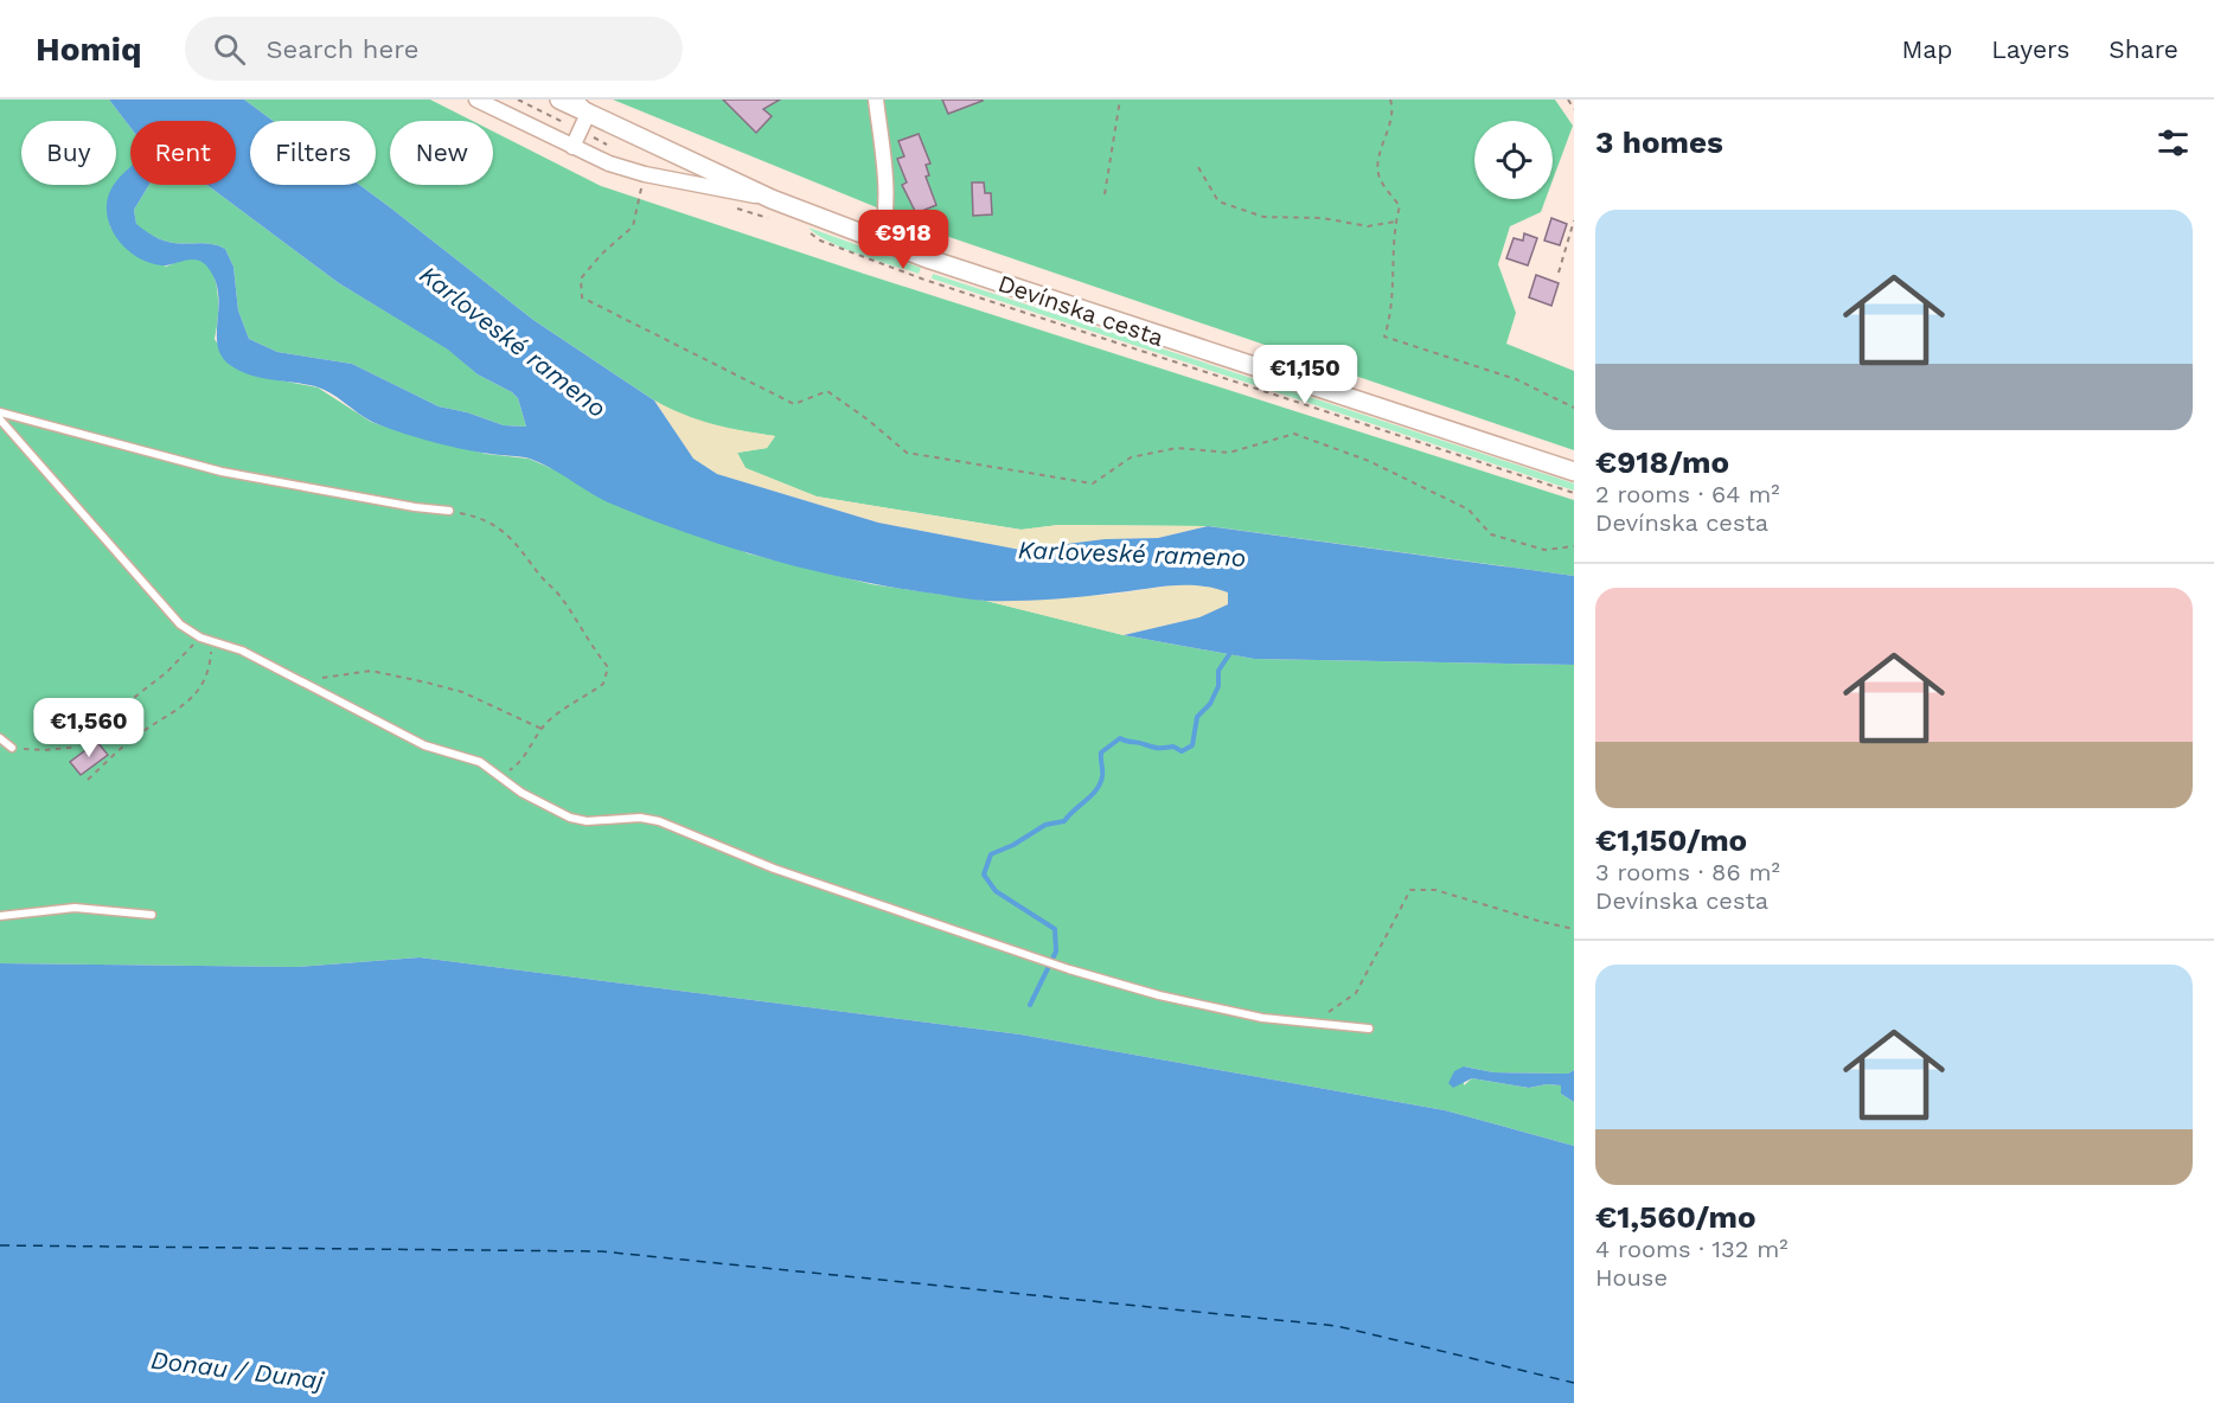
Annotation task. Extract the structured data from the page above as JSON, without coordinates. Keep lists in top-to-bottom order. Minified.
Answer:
{"streets":{"street":["Devínska cesta"]},"water":["Karloveské rameno","Donau / Dunaj"],"page":{"header":"Homiq","search":"Search here","nav":["Map","Layers","Share"],"heading":"3 homes","chip":["Buy","Rent","Filters","New"],"list":[{"name":"€918/mo","note":"2 rooms · 64 m² · Devínska cesta"},{"name":"€1,150/mo","note":"3 rooms · 86 m² · Devínska cesta"},{"name":"€1,560/mo","note":"4 rooms · 132 m² · House"}],"price":["€918","€1,150","€1,560"]}}
